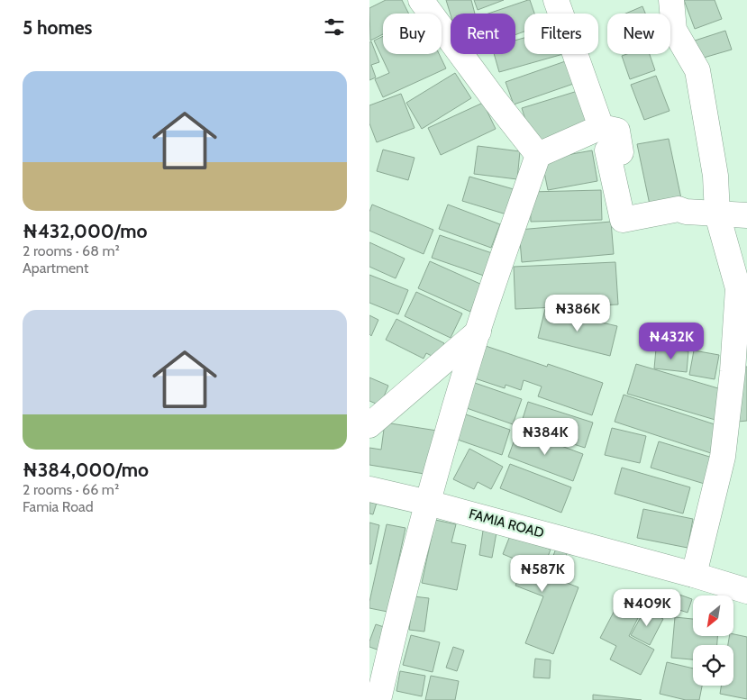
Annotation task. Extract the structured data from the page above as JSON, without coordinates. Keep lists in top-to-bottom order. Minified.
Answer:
{"streets":{"street":["FAMIA ROAD"]},"north":"bottom left","page":{"heading":"5 homes","chip":["Buy","Rent","Filters","New"],"list":[{"name":"₦432,000/mo","note":"2 rooms · 68 m² · Apartment"},{"name":"₦384,000/mo","note":"2 rooms · 66 m² · Famia Road"}],"price":["₦386K","₦432K","₦384K","₦587K","₦409K"]}}
